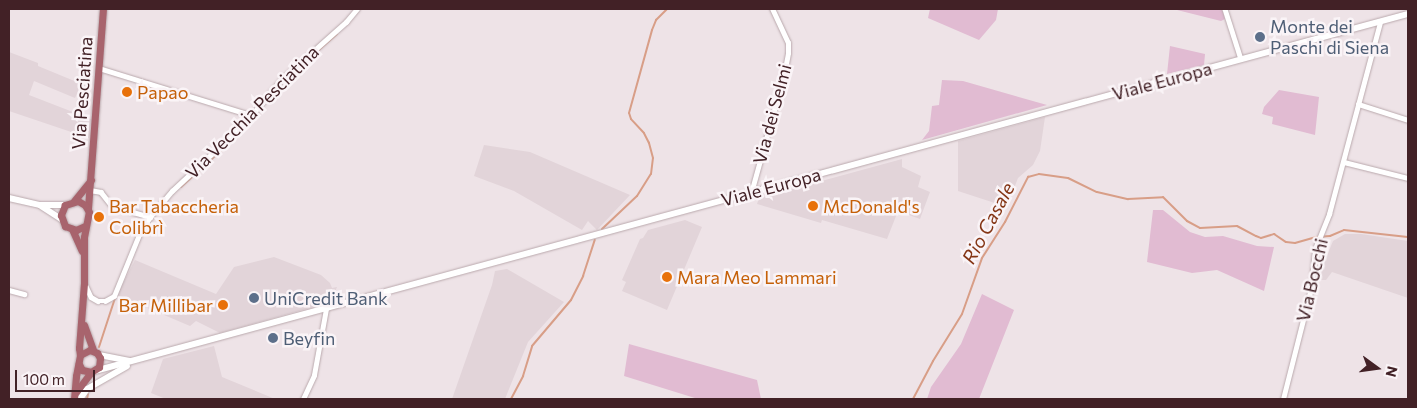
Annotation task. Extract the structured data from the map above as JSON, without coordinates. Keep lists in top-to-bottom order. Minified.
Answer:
{"streets":{"main road":["Viale Europa","Via Pesciatina"],"street":["Via Vecchia Pesciatina","Via dei Selmi","Via Bocchi"]},"crossings":[["Viale Europa","Via Pesciatina"],["Viale Europa","Via dei Selmi"],["Viale Europa","Via Bocchi"],["Via Pesciatina","Via Vecchia Pesciatina"]],"water":["Rio Casale"],"places":["Monte dei Paschi di Siena","Papao","McDonald's","Bar Tabaccheria Colibrì","Mara Meo Lammari","UniCredit Bank","Bar Millibar","Beyfin"],"scale_bar":"100 m","north":"right"}
